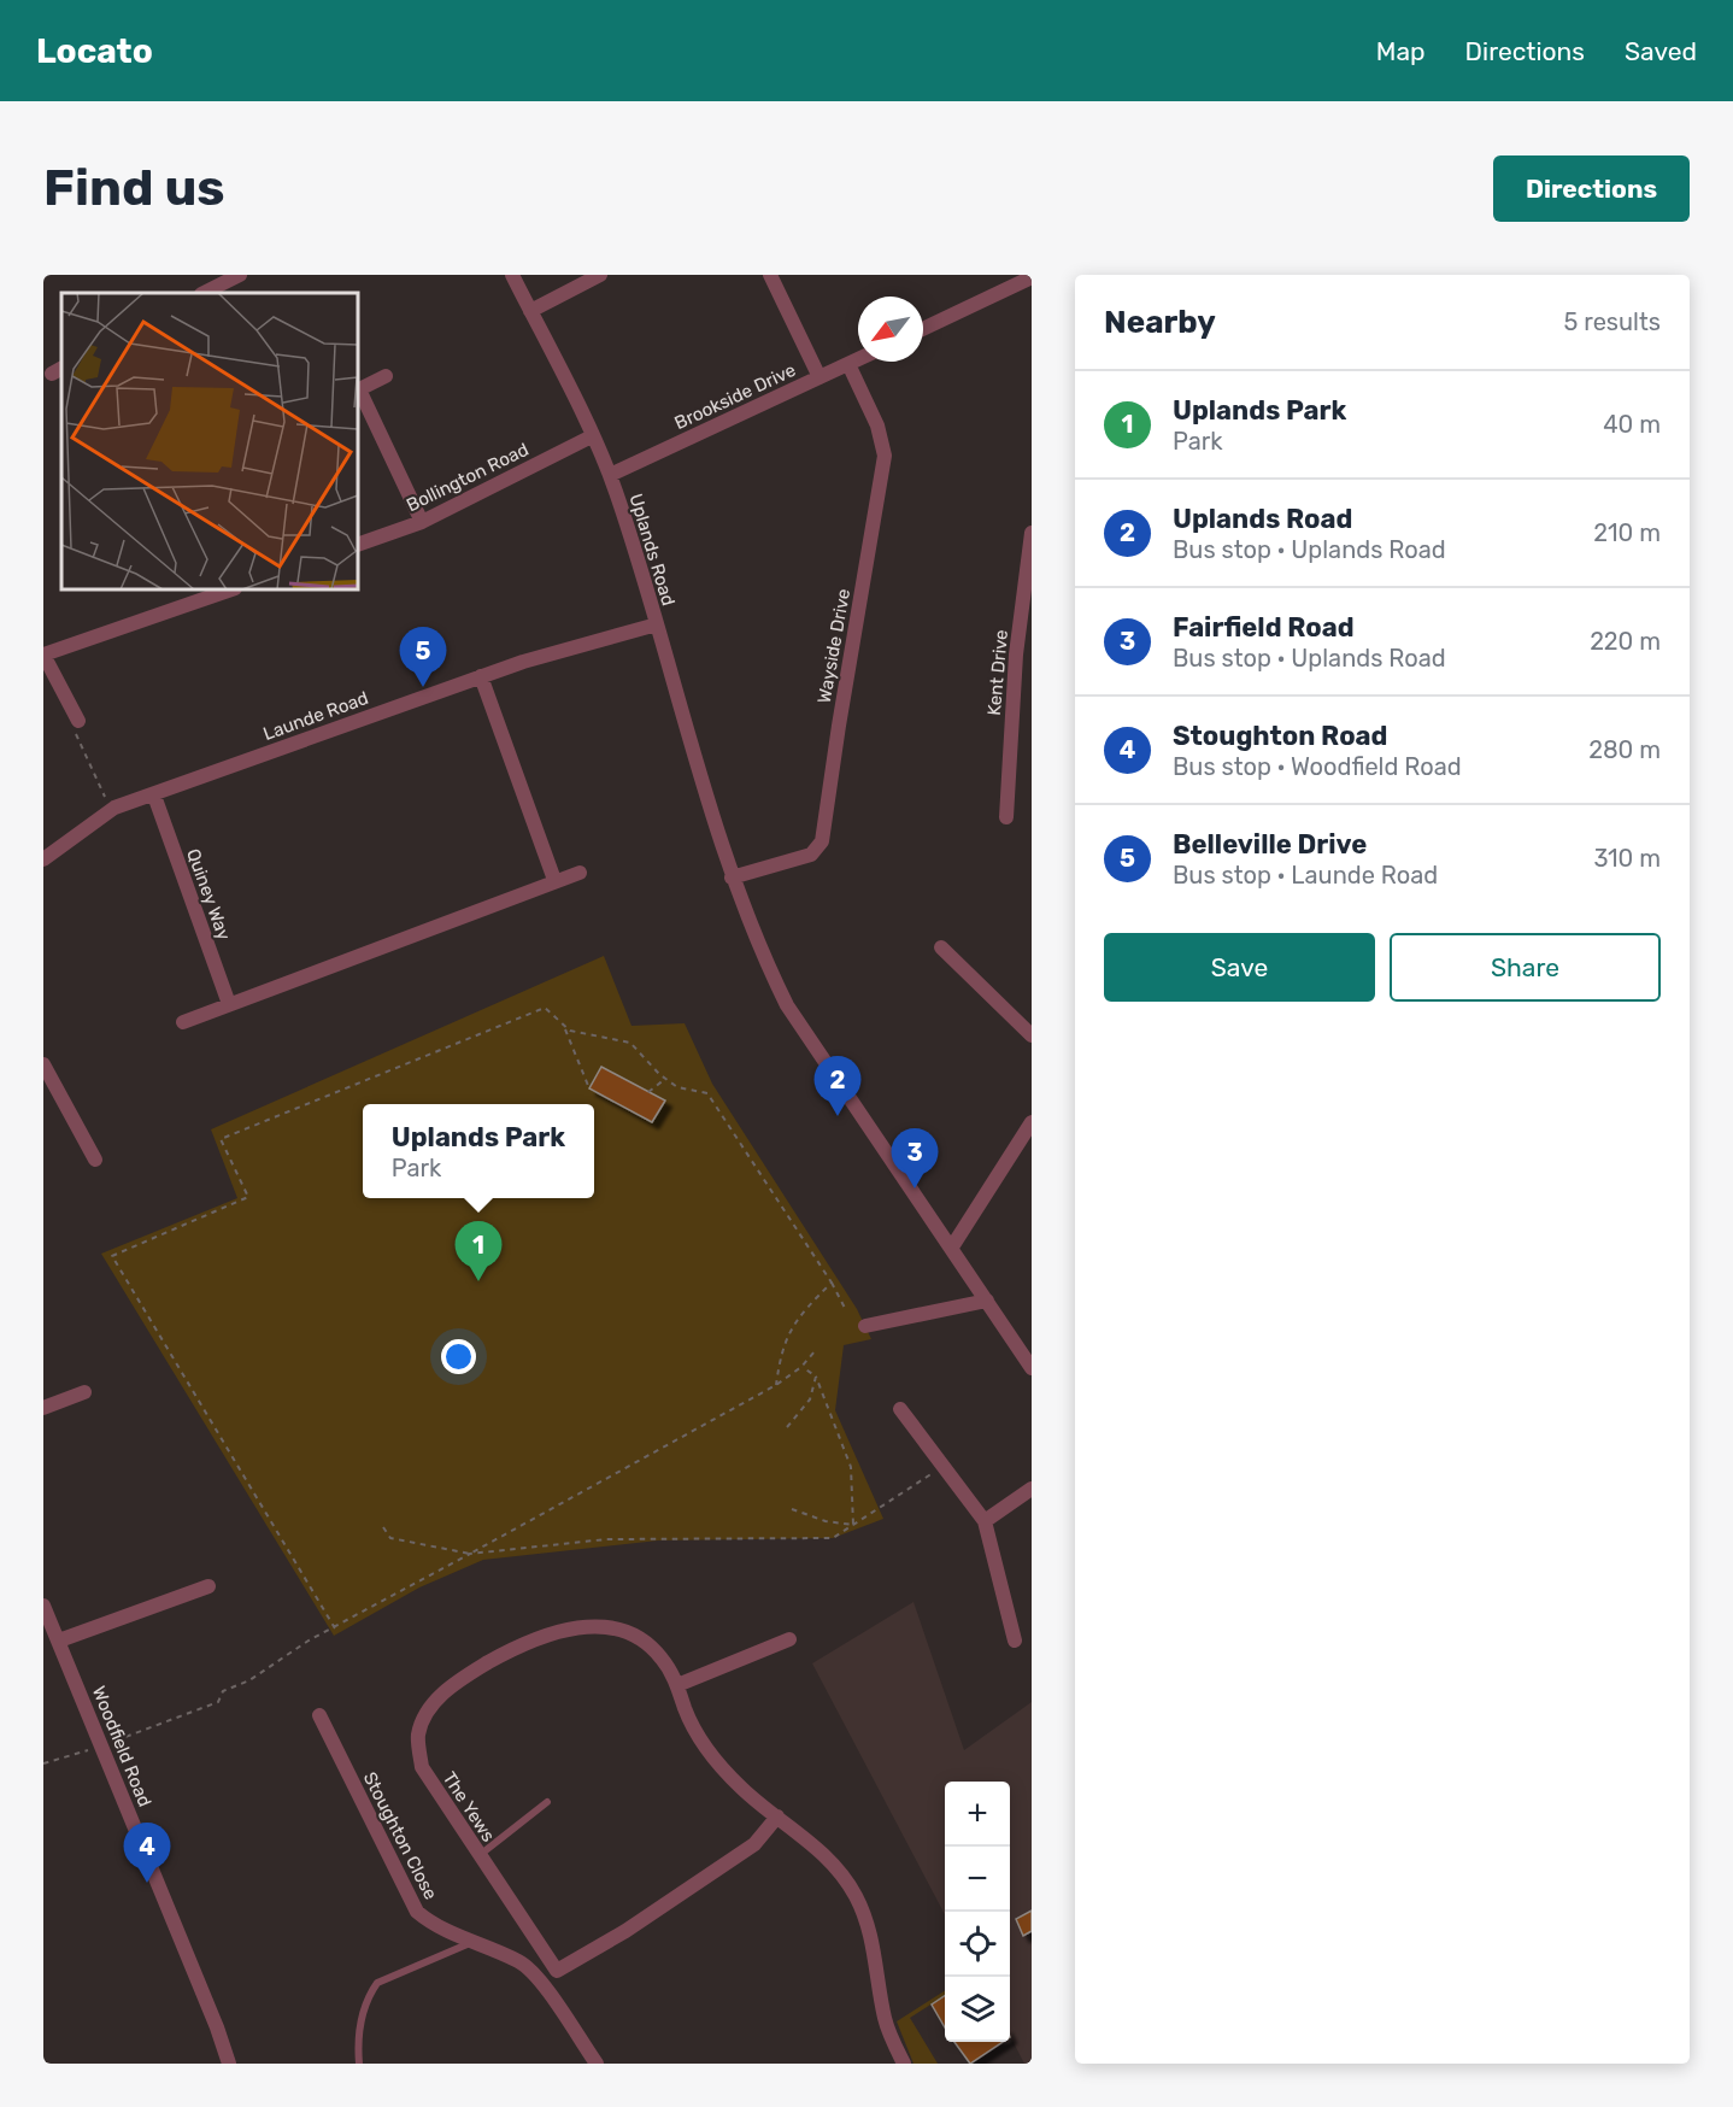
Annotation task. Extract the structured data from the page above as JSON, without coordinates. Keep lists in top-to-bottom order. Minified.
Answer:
{"streets":{"street":["Brookside Drive","Bollington Road","Uplands Road","Wayside Drive","Kent Drive","Launde Road","Quiney Way","Woodfield Road","The Yews","Stoughton Close"]},"crossings":[["Brookside Drive","Uplands Road"],["Brookside Drive","Wayside Drive"],["Bollington Road","Uplands Road"],["Uplands Road","Wayside Drive"],["Uplands Road","Launde Road"],["Launde Road","Quiney Way"]],"north":"bottom left","page":{"header":"Locato","nav":["Map","Directions","Saved"],"buttons":["Directions",["Save","Share"]],"title":"Find us","heading":["Nearby","5 results"],"list":[{"mark":"1","name":"Uplands Park","note":"Park","value":"40 m"},{"mark":"2","name":"Uplands Road","note":"Bus stop · Uplands Road","value":"210 m"},{"mark":"3","name":"Fairfield Road","note":"Bus stop · Uplands Road","value":"220 m"},{"mark":"4","name":"Stoughton Road","note":"Bus stop · Woodfield Road","value":"280 m"},{"mark":"5","name":"Belleville Drive","note":"Bus stop · Launde Road","value":"310 m"}],"pins":["5","2","3","1","4"],"popup":["Uplands Park","Park"],"map_buttons":["+","−"]}}
